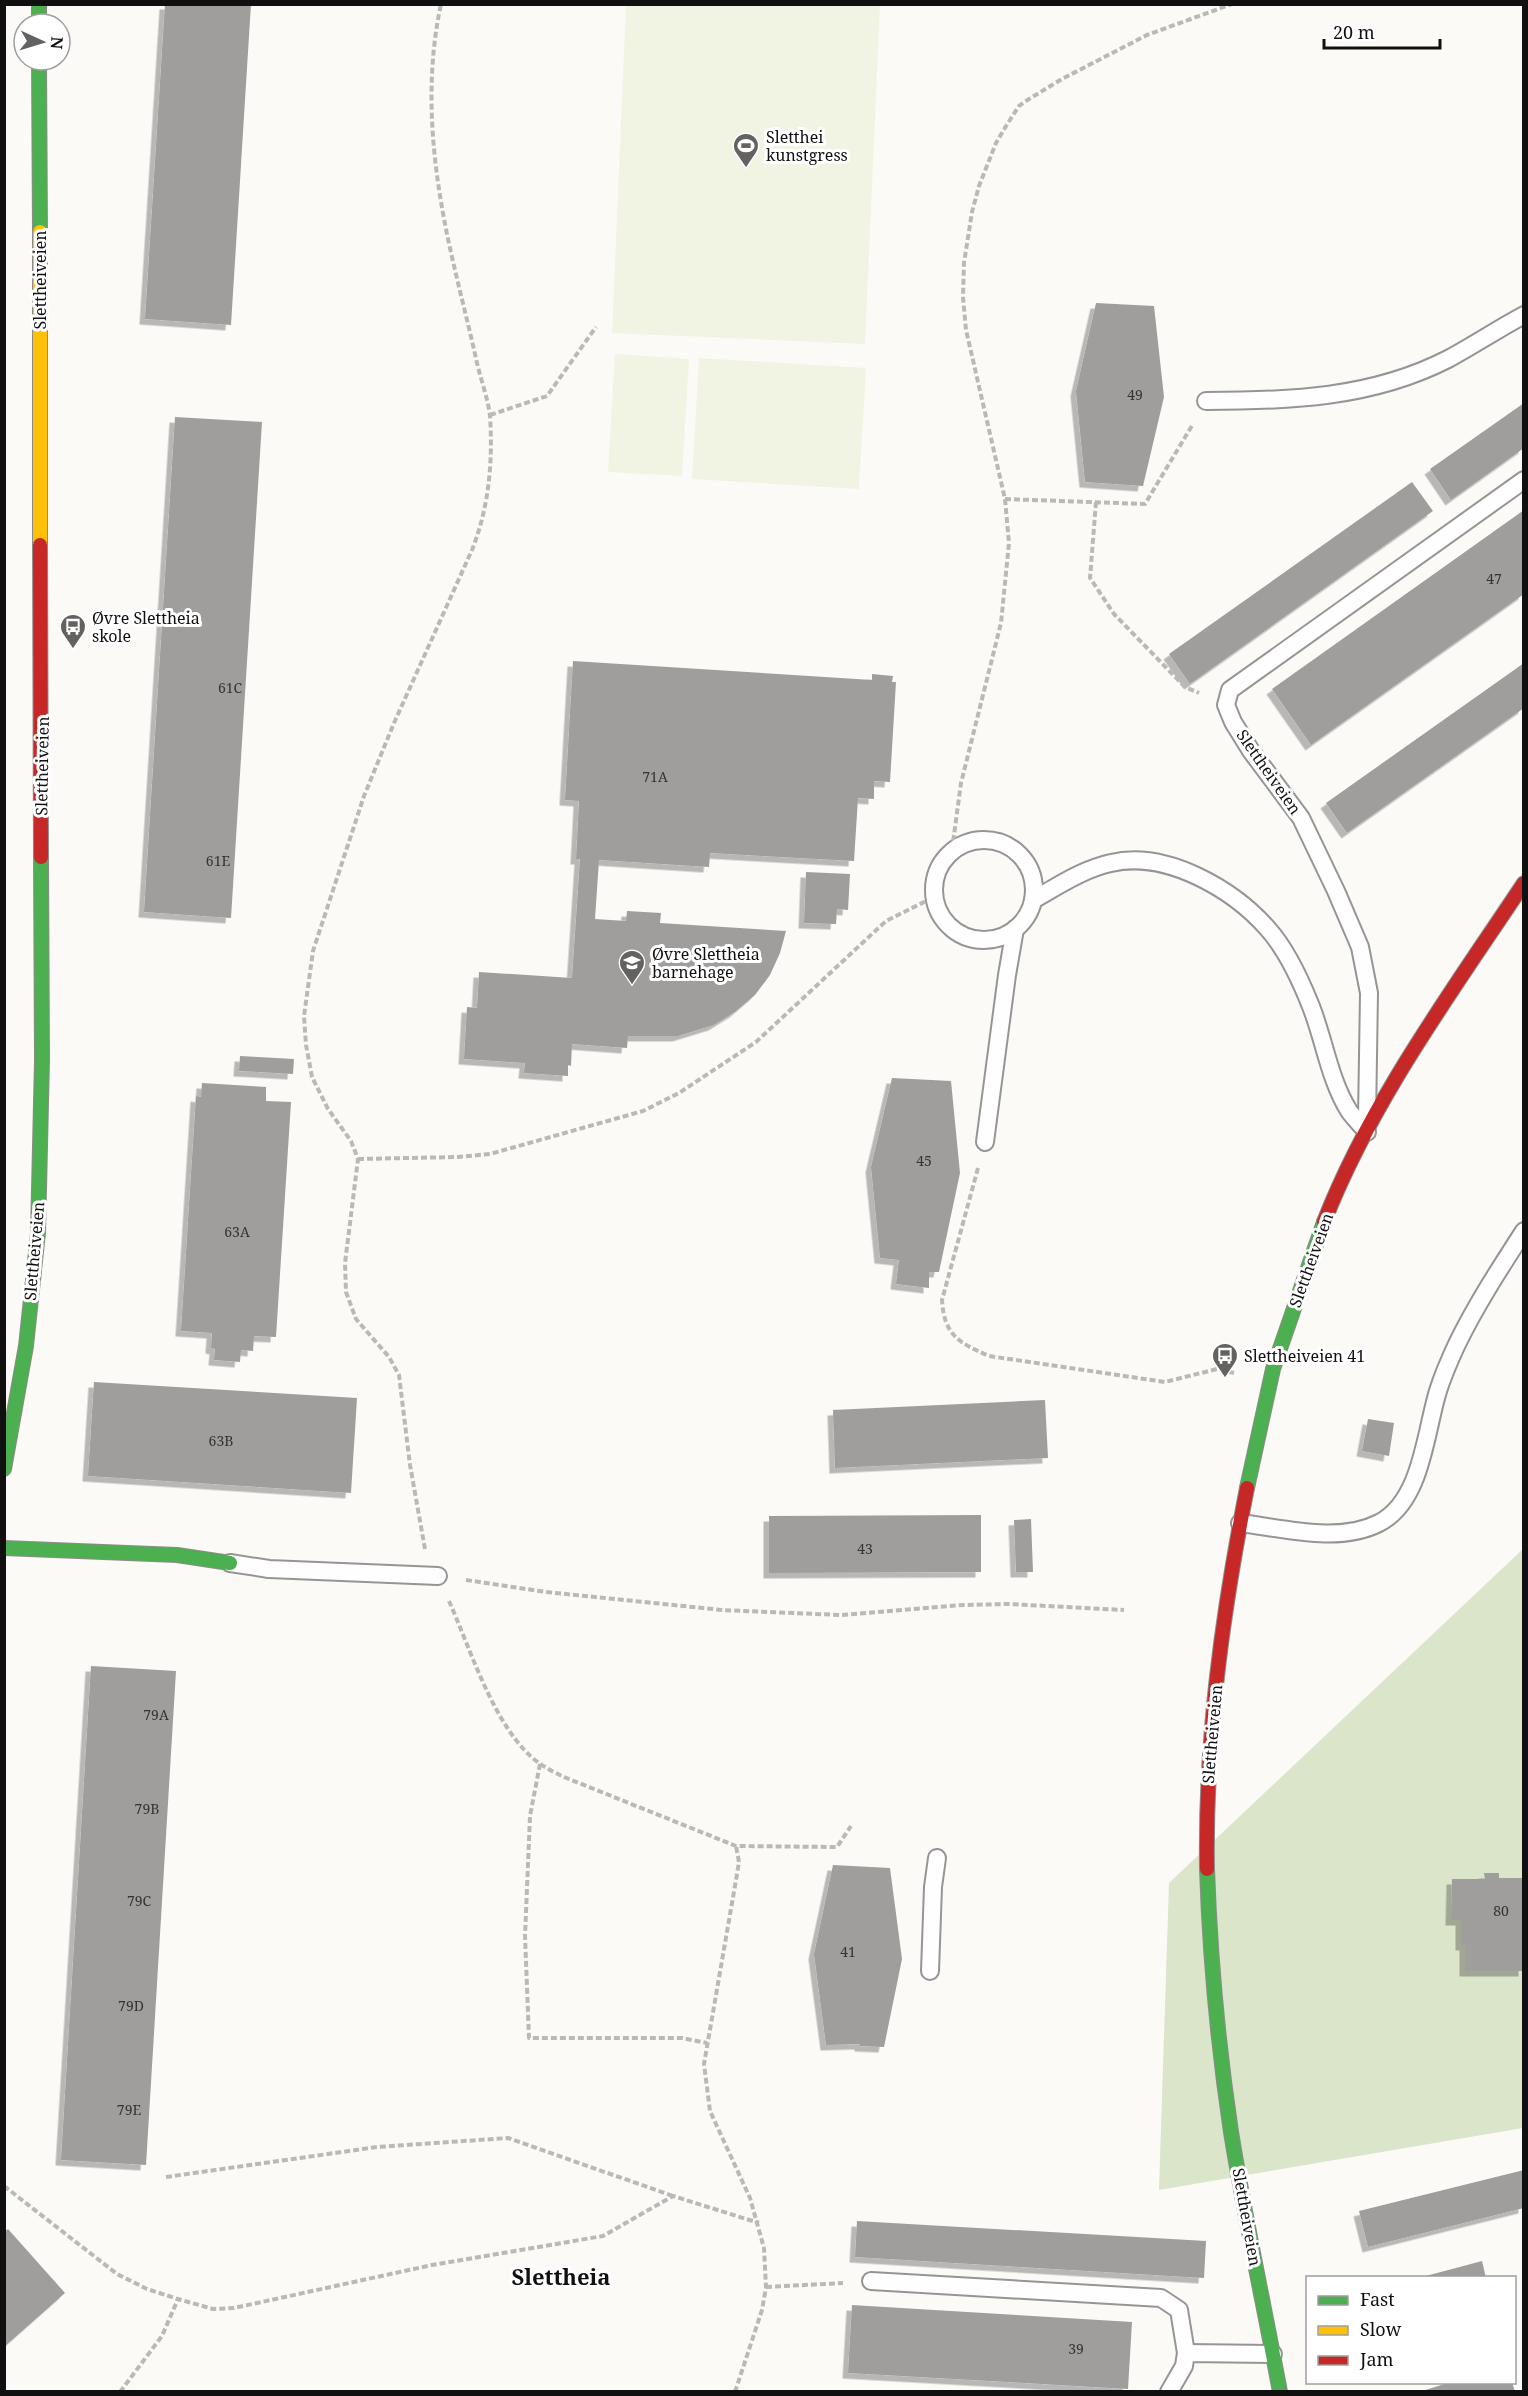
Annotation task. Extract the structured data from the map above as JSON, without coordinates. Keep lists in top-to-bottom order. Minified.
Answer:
{"streets":{"street":["Slettheiveien"]},"districts":["Slettheia"],"places":{"sports":["Sletthei kunstgress"],"bus stop":["Øvre Slettheia skole","Slettheiveien 41"],"school or university":["Øvre Slettheia barnehage"]},"house_numbers":["49","47","61C","71A","61E","45","63A","63B","43","79A","79B","79C","80","41","79D","79E","39"],"legend":["Fast","Slow","Jam"],"scale_bar":"20 m","north":"right"}
